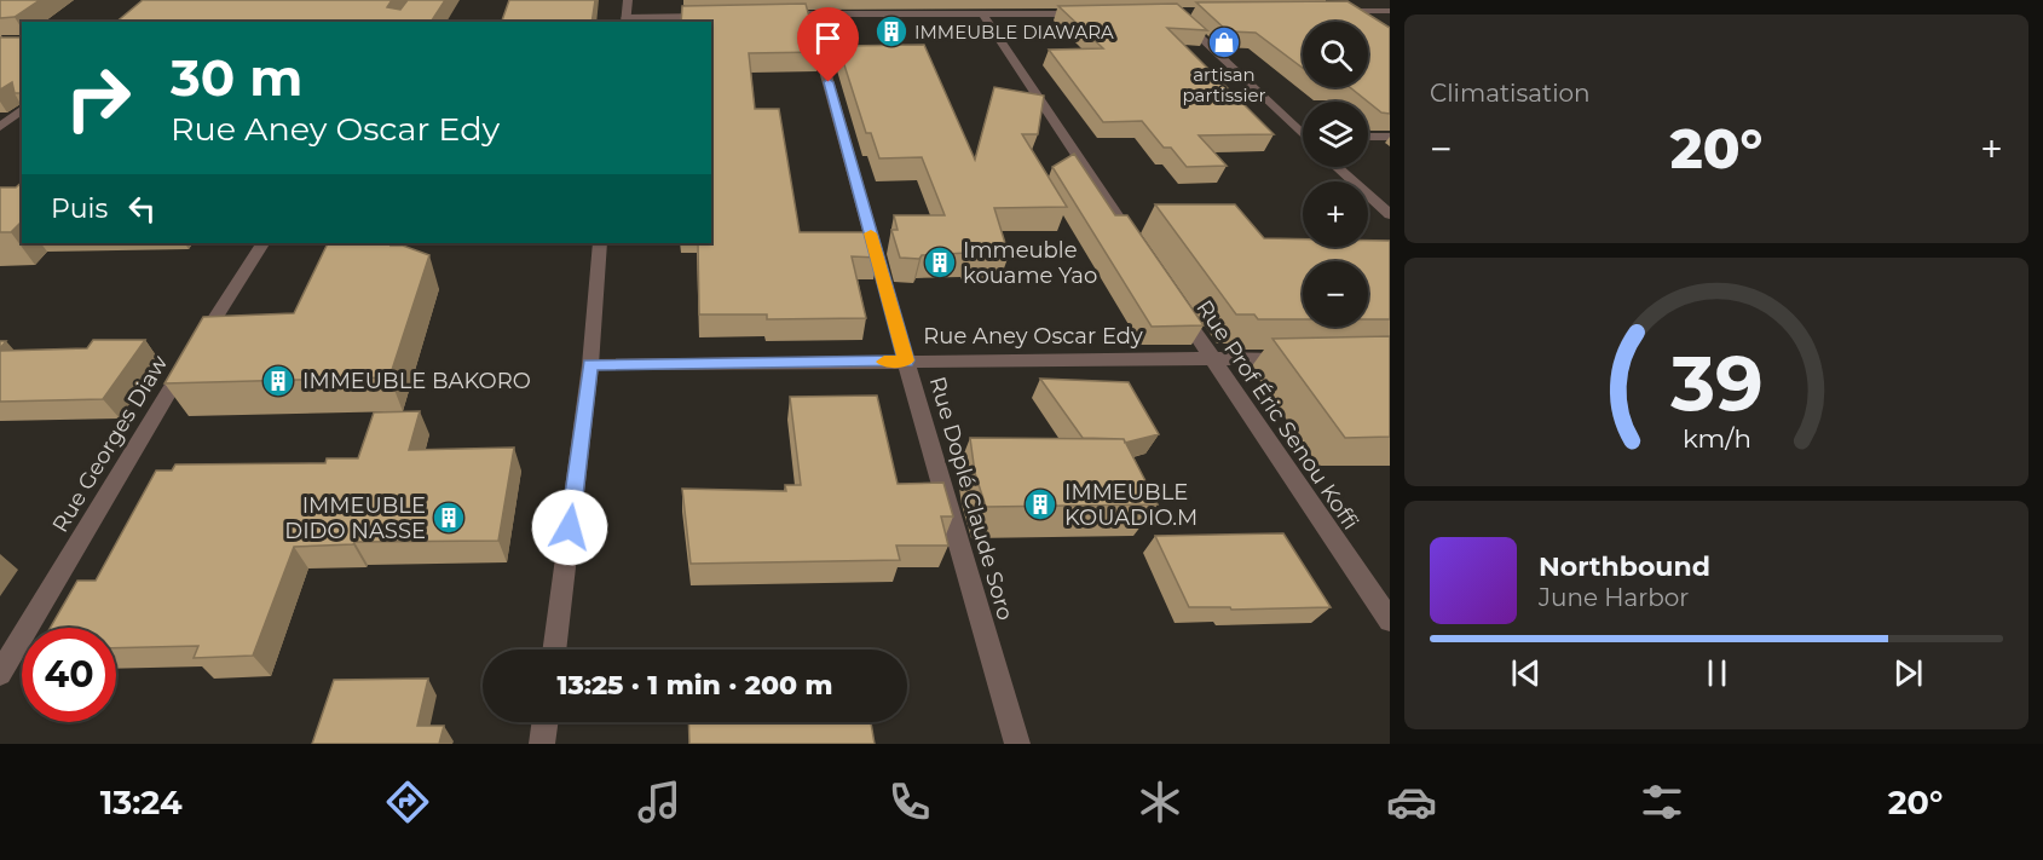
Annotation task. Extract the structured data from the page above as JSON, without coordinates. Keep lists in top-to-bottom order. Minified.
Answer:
{"streets":{"street":["Rue Aney Oscar Edy","Rue Prof Éric Senou Koffi","Rue Georges Diaw","Rue Doplé Claude Soro"]},"crossings":[["Rue Aney Oscar Edy","Rue Prof Éric Senou Koffi"],["Rue Aney Oscar Edy","Rue Doplé Claude Soro"]],"places":{"building":["IMMEUBLE DIAWARA","Immeuble kouame Yao","IMMEUBLE BAKORO","IMMEUBLE KOUADIO.M","IMMEUBLE DIDO NASSE"],"shop":["artisan partissier"]},"page":{"tile":"Climatisation","map_buttons":["+","−"],"turn":["30 m","Rue Aney Oscar Edy"],"heat":["−","20°","+"],"then":"Puis","song":["Northbound","June Harbor"],"limit":"40","trip":"13:25 · 1 min · 200 m","tabs":["13:24","20°"],"gauge":["39","km/h"]}}
